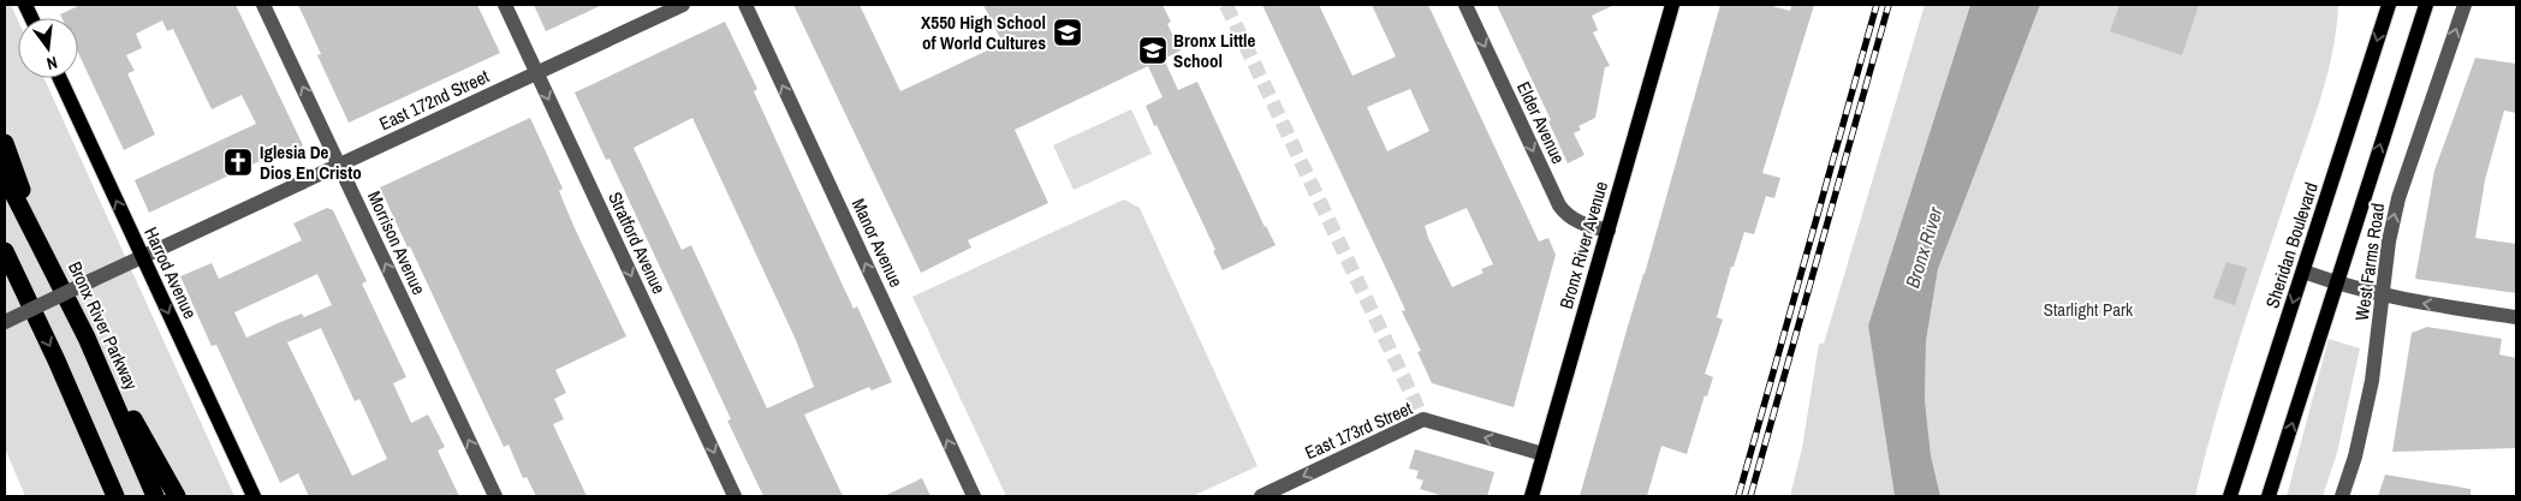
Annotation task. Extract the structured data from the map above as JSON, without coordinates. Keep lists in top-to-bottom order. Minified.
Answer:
{"streets":{"highway":["Bronx River Parkway"],"main road":["Bronx River Avenue","Sheridan Boulevard","Harrod Avenue"],"street":["East 172nd Street","Elder Avenue","Morrison Avenue","Stratford Avenue","Manor Avenue","West Farms Road","East 173rd Street"]},"crossings":[["East 172nd Street","Morrison Avenue"],["East 172nd Street","Stratford Avenue"],["East 172nd Street","Harrod Avenue"],["Elder Avenue","Bronx River Avenue"],["Bronx River Avenue","East 173rd Street"]],"one_way":["Elder Avenue","Morrison Avenue","Stratford Avenue","Manor Avenue","West Farms Road","East 173rd Street"],"water":["Bronx River"],"parks":["Starlight Park"],"places":{"school or university":["X550 High School of World Cultures","Bronx Little School"],"church":["Iglesia De Dios En Cristo"]},"north":"bottom"}
